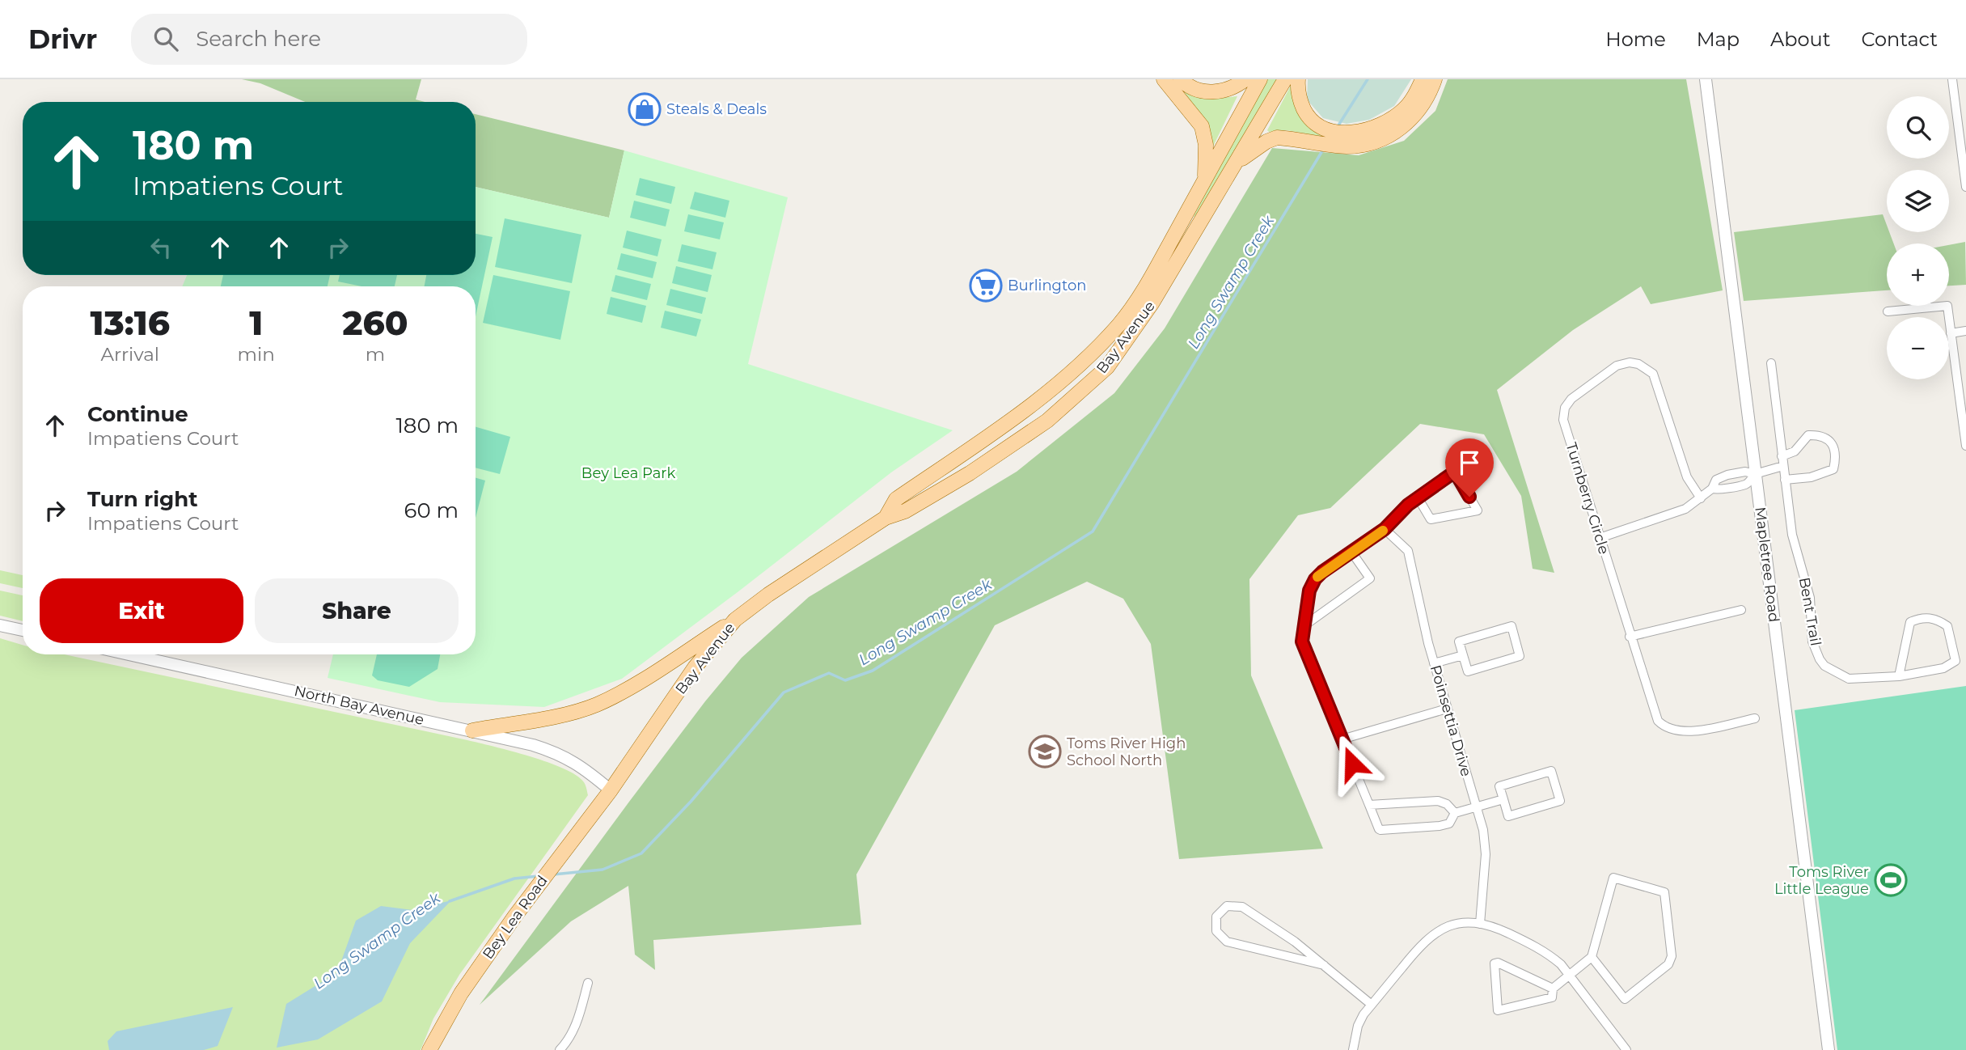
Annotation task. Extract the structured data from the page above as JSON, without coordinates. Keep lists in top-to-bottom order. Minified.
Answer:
{"streets":{"main road":["Bay Avenue","Bey Lea Road"],"street":["Turnberry Circle","Mapletree Road","Bent Trail","North Bay Avenue","Poinsettia Drive"]},"crossings":[["Bay Avenue","North Bay Avenue"],["Bay Avenue","Bey Lea Road"],["North Bay Avenue","Bey Lea Road"]],"water":["Long Swamp Creek"],"parks":["Bey Lea Park"],"places":{"shop":["Steals & Deals"],"supermarket":["Burlington"],"school or university":["Toms River High School North"],"sports":["Toms River Little League"]},"page":{"header":"Drivr","search":"Search here","nav":["Home","Map","About","Contact"],"map_buttons":["+","−"],"turn":["180 m","Impatiens Court"],"eta":["13:16","Arrival","1","min","260","m"],"list":[{"name":"Continue","note":"Impatiens Court","value":"180 m"},{"name":"Turn right","note":"Impatiens Court","value":"60 m"}],"buttons":["Exit","Share"]}}
